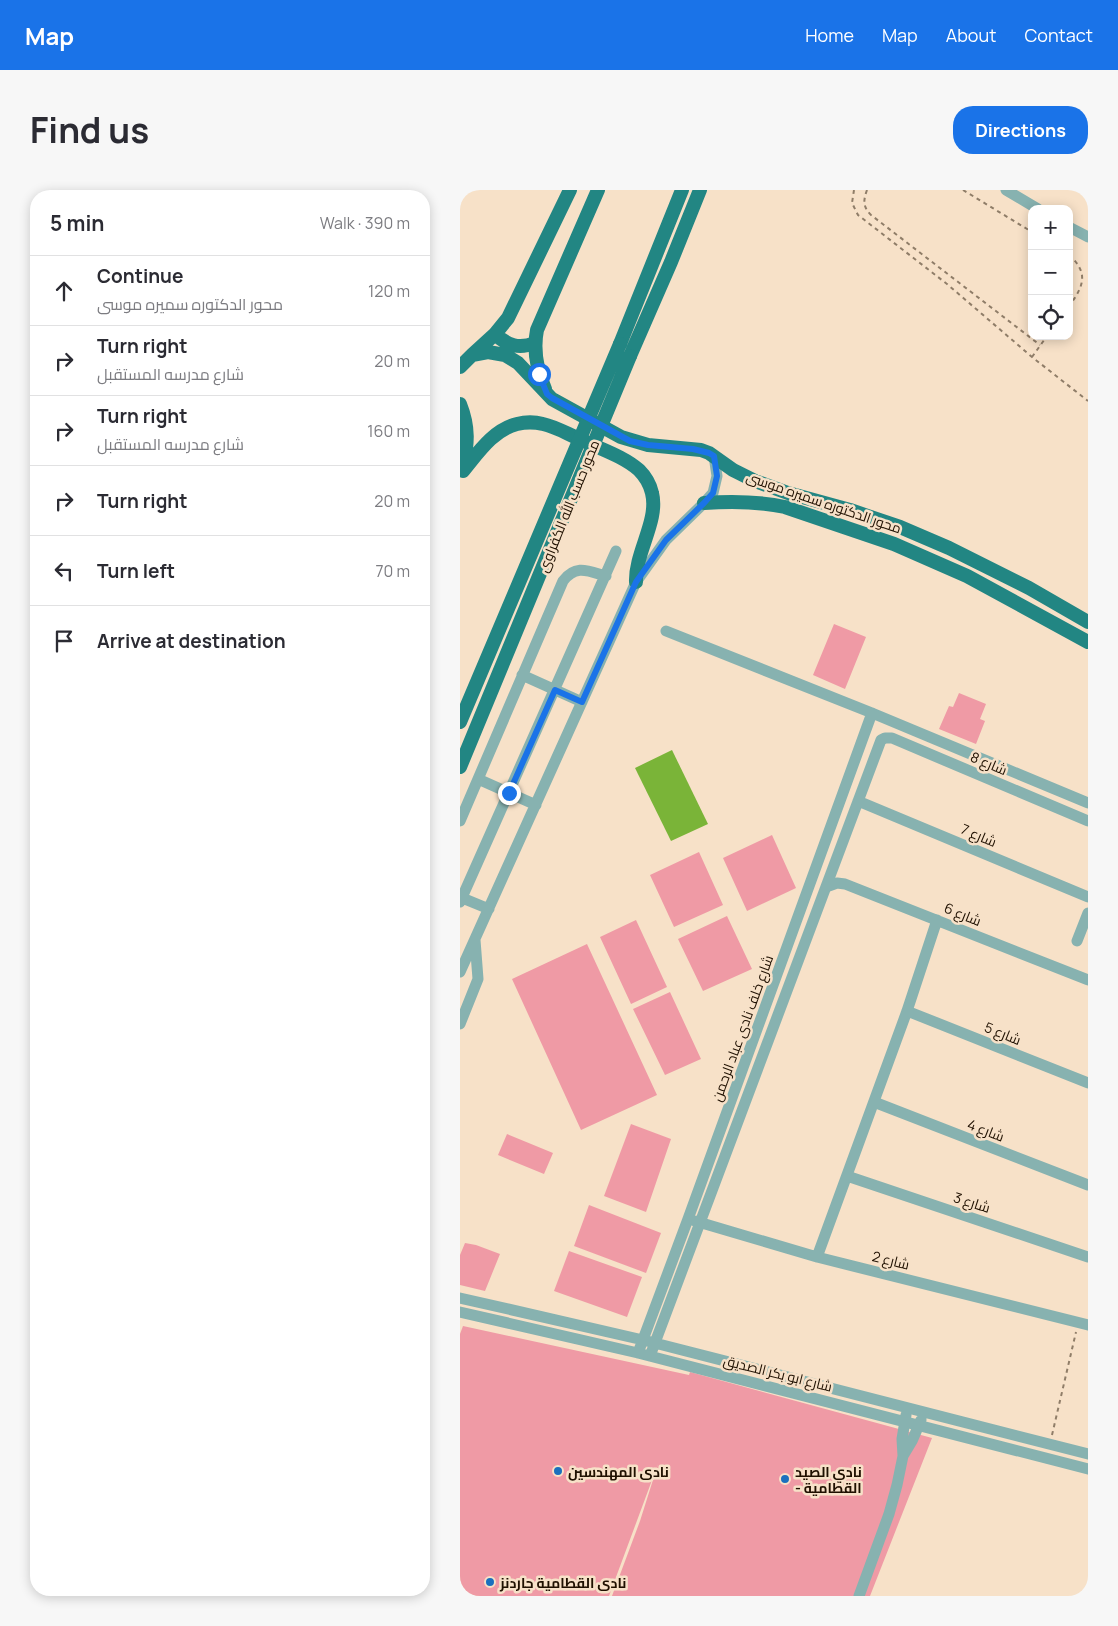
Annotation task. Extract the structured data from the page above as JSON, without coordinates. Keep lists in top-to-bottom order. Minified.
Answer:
{"streets":{"main road":["محور الدكتوره سميره موسى","محور حسب الله الكفراوى"],"street":["شارع 8","شارع 7","شارع 6","شارع خلف نادى عباد الرحمن","شارع 5","شارع 4","شارع 3","شارع 2","شارع ابو بكر الصديق"]},"crossings":[["شارع 8","شارع خلف نادى عباد الرحمن"],["شارع 7","شارع خلف نادى عباد الرحمن"],["شارع 6","شارع خلف نادى عباد الرحمن"],["شارع خلف نادى عباد الرحمن","شارع 2"],["شارع خلف نادى عباد الرحمن","شارع ابو بكر الصديق"]],"places":["نادى المهندسين","نادي الصيد - القطامية","نادى القطامية جاردنز"],"page":{"header":"Map","nav":["Home","Map","About","Contact"],"title":"Find us","buttons":"Directions","heading":["5 min","Walk · 390 m"],"map_buttons":["+","−"],"list":[["Continue","محور الدكتوره سميره موسى","120 m"],["Turn right","شارع مدرسه المستقبل","20 m"],["Turn right","شارع مدرسه المستقبل","160 m"],["Turn right","20 m"],["Turn left","70 m"],"Arrive at destination"]}}
